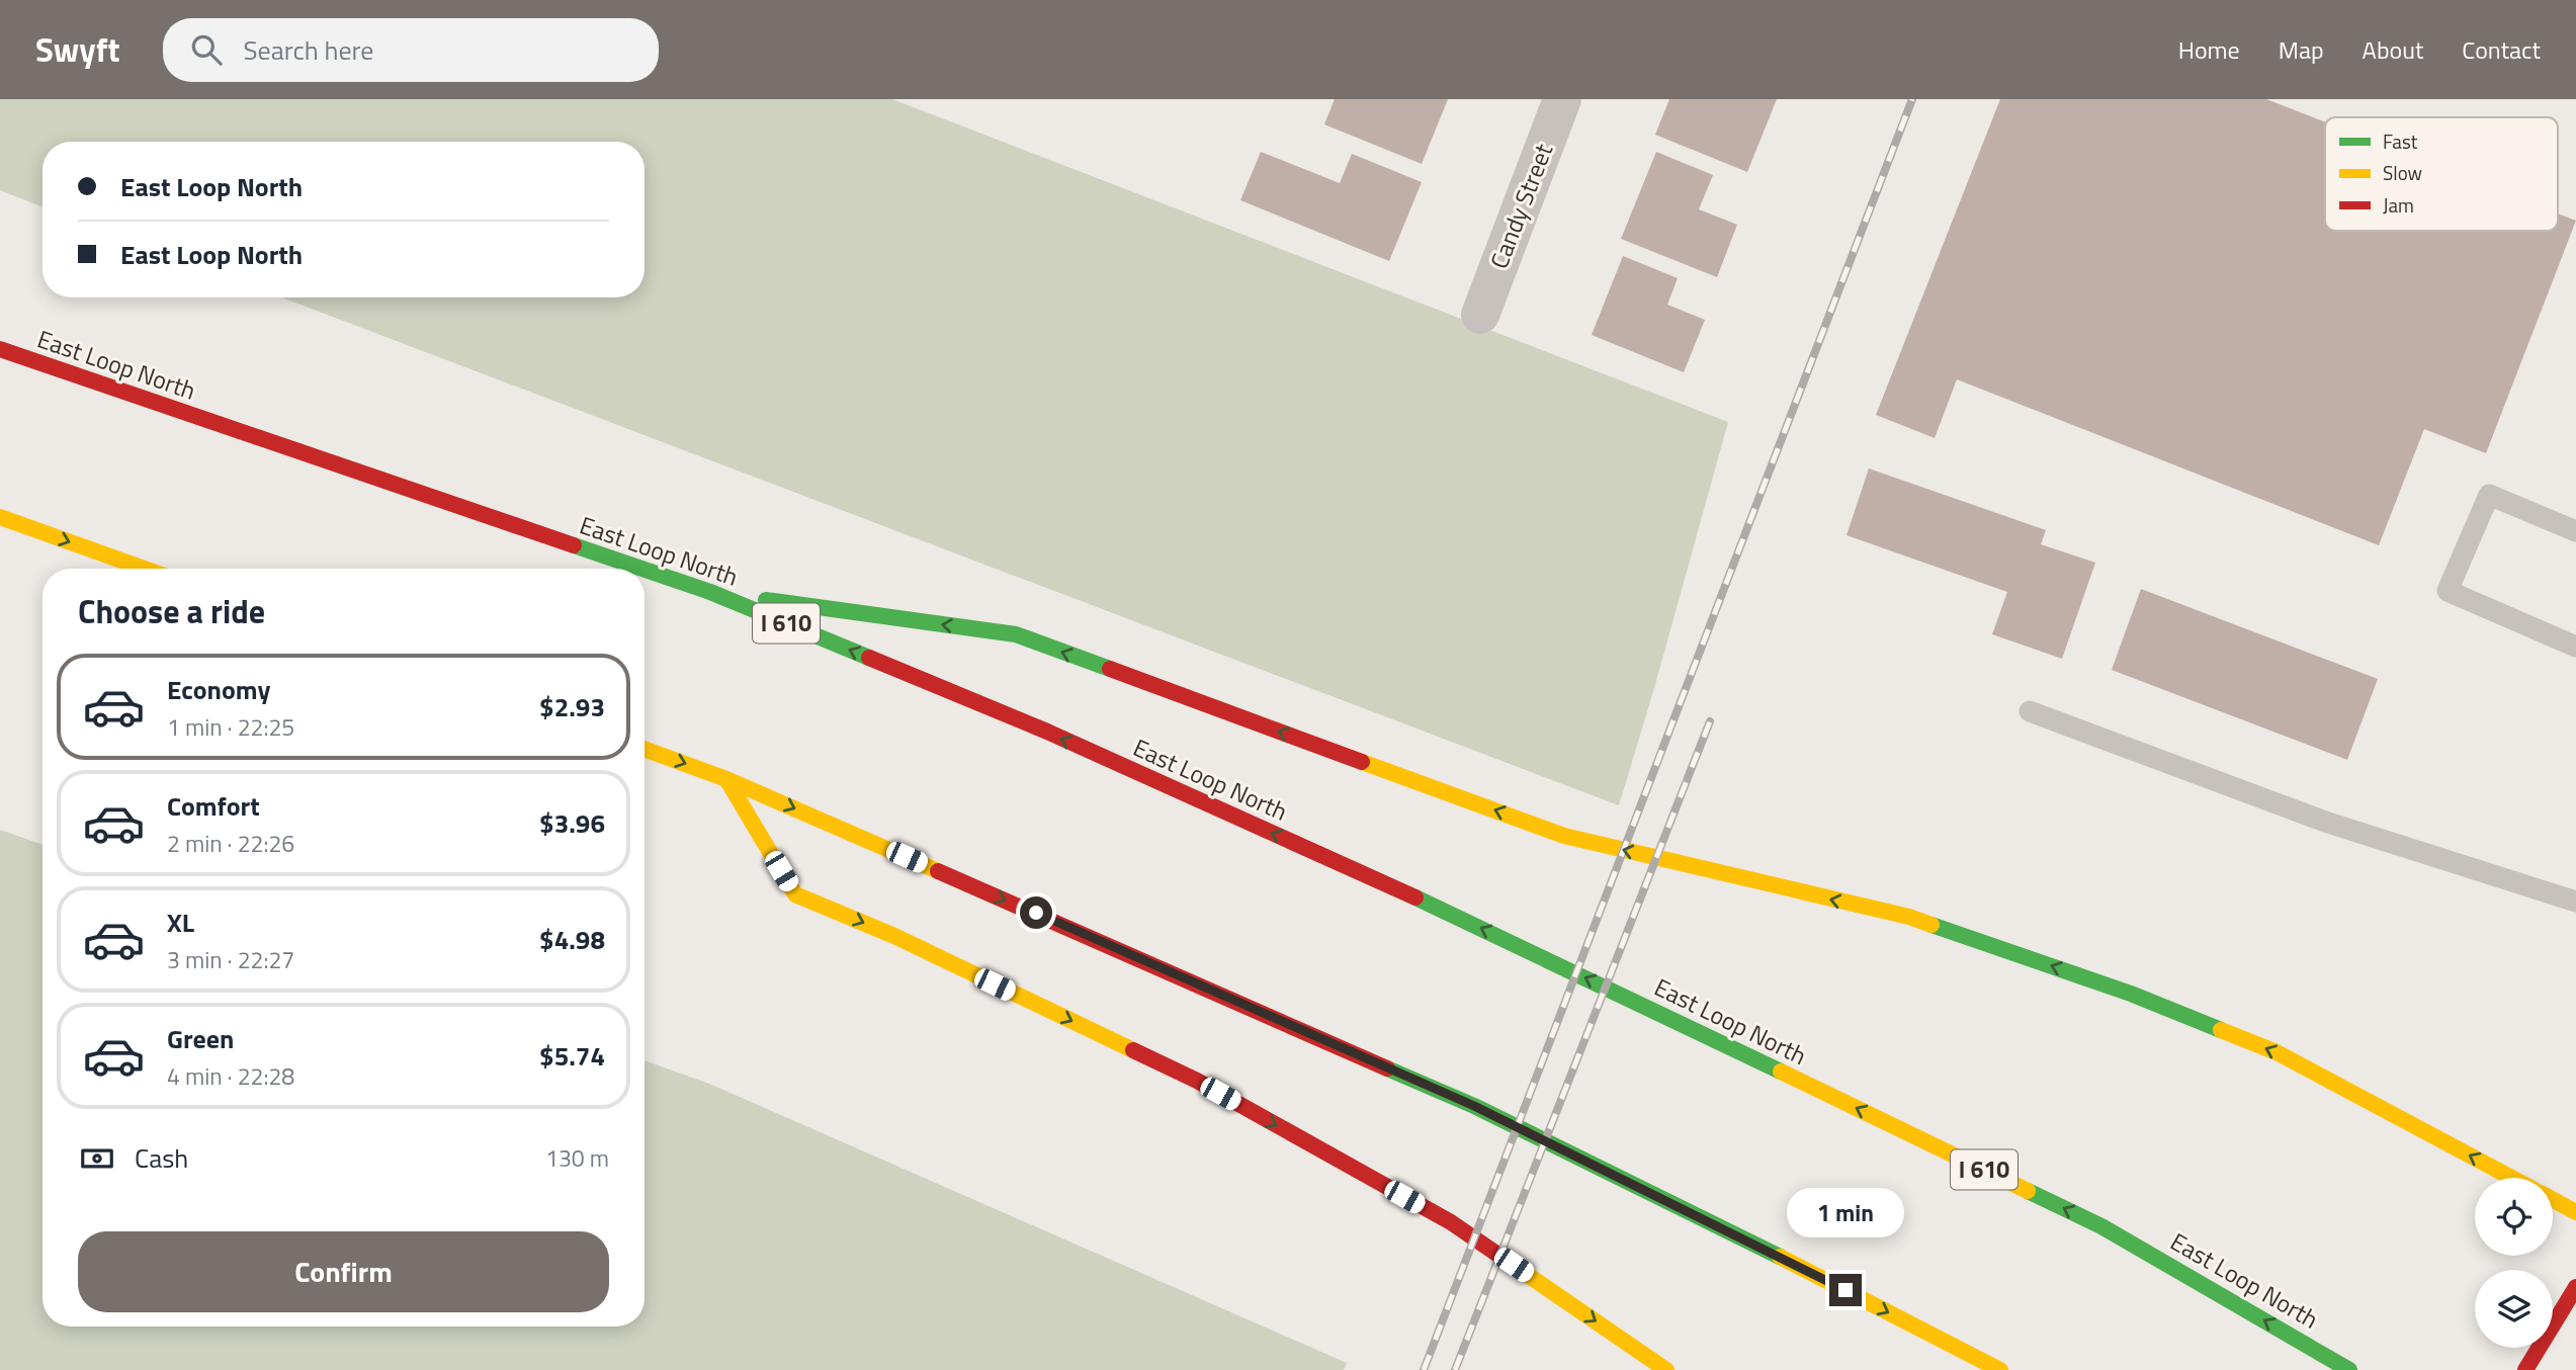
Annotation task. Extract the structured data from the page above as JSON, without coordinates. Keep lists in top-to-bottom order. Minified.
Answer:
{"streets":{"main road":["East Loop North","I 610"],"street":["Candy Street"]},"legend":["Fast","Slow","Jam"],"page":{"header":"Swyft","search":"Search here","nav":["Home","Map","About","Contact"],"banner":["East Loop North","East Loop North"],"heading":"Choose a ride","list":[{"name":"Economy","note":"1 min · 22:25","value":"$2.93"},{"name":"Comfort","note":"2 min · 22:26","value":"$3.96"},{"name":"XL","note":"3 min · 22:27","value":"$4.98"},{"name":"Green","note":"4 min · 22:28","value":"$5.74"}],"pay":["Cash","130 m"],"bubble":"1 min","buttons":"Confirm"}}
